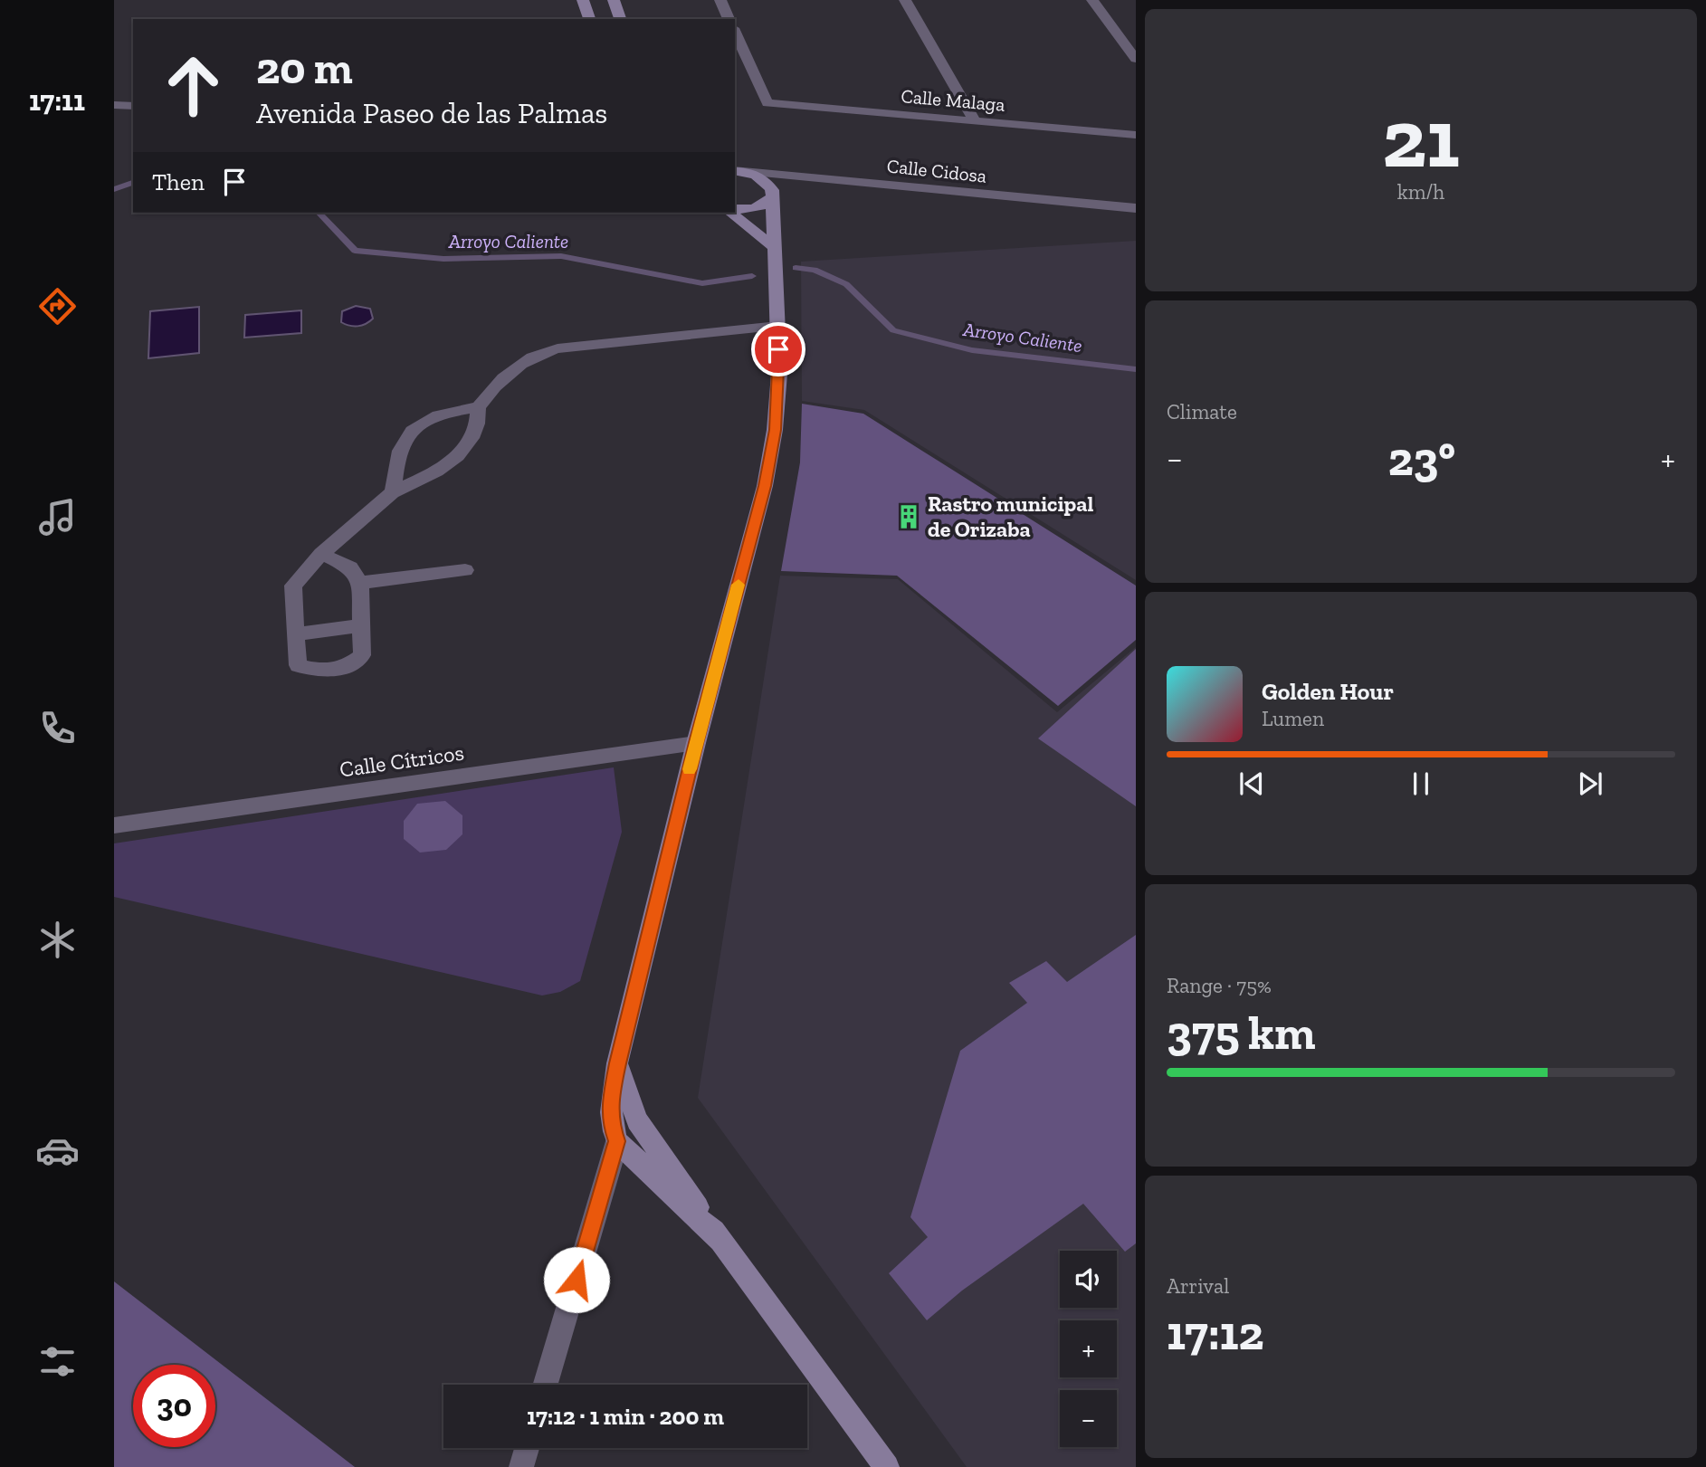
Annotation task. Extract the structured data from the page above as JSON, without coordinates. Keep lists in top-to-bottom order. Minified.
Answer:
{"streets":{"street":["Calle Malaga","Calle Cidosa","Calle Cítricos"]},"water":["Arroyo Caliente"],"places":{"building":["Rastro municipal de Orizaba"]},"page":{"tabs":"17:11","tile":[["21","km/h"],"Climate",["Range · 75%","375 km"],["Arrival","17:12"]],"turn":["20 m","Avenida Paseo de las Palmas"],"then":"Then","heat":["−","23°","+"],"song":["Golden Hour","Lumen"],"map_buttons":["+","−"],"limit":"30","trip":"17:12 · 1 min · 200 m"}}
